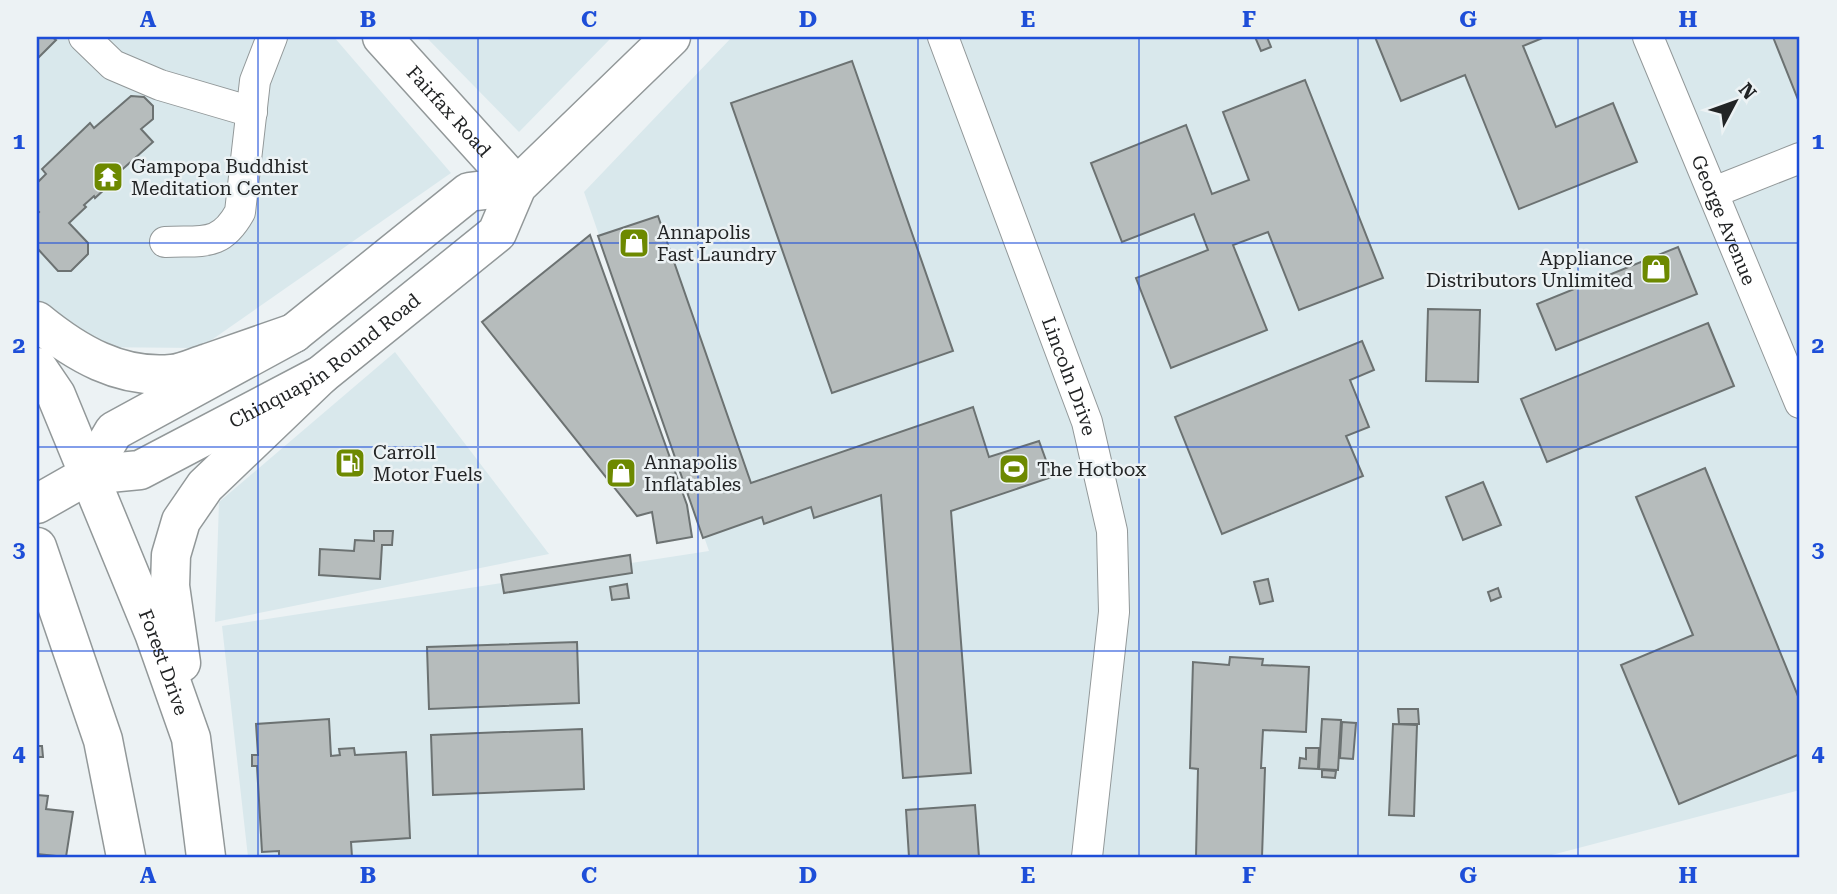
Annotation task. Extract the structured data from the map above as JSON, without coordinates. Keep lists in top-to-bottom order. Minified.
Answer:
{"streets":{"main road":["Fairfax Road","Chinquapin Round Road","Forest Drive"],"street":["George Avenue","Lincoln Drive"]},"crossings":[["Fairfax Road","Chinquapin Round Road"],["Chinquapin Round Road","Forest Drive"]],"places":{"temple":["Gampopa Buddhist Meditation Center"],"shop":["Annapolis Fast Laundry","Appliance Distributors Unlimited","Annapolis Inflatables"],"fuel station":["Carroll Motor Fuels"],"sports":["The Hotbox"]},"north":"top right","grid":{"columns":["A","B","C","D","E","F","G","H"],"rows":["1","2","3","4"]}}
